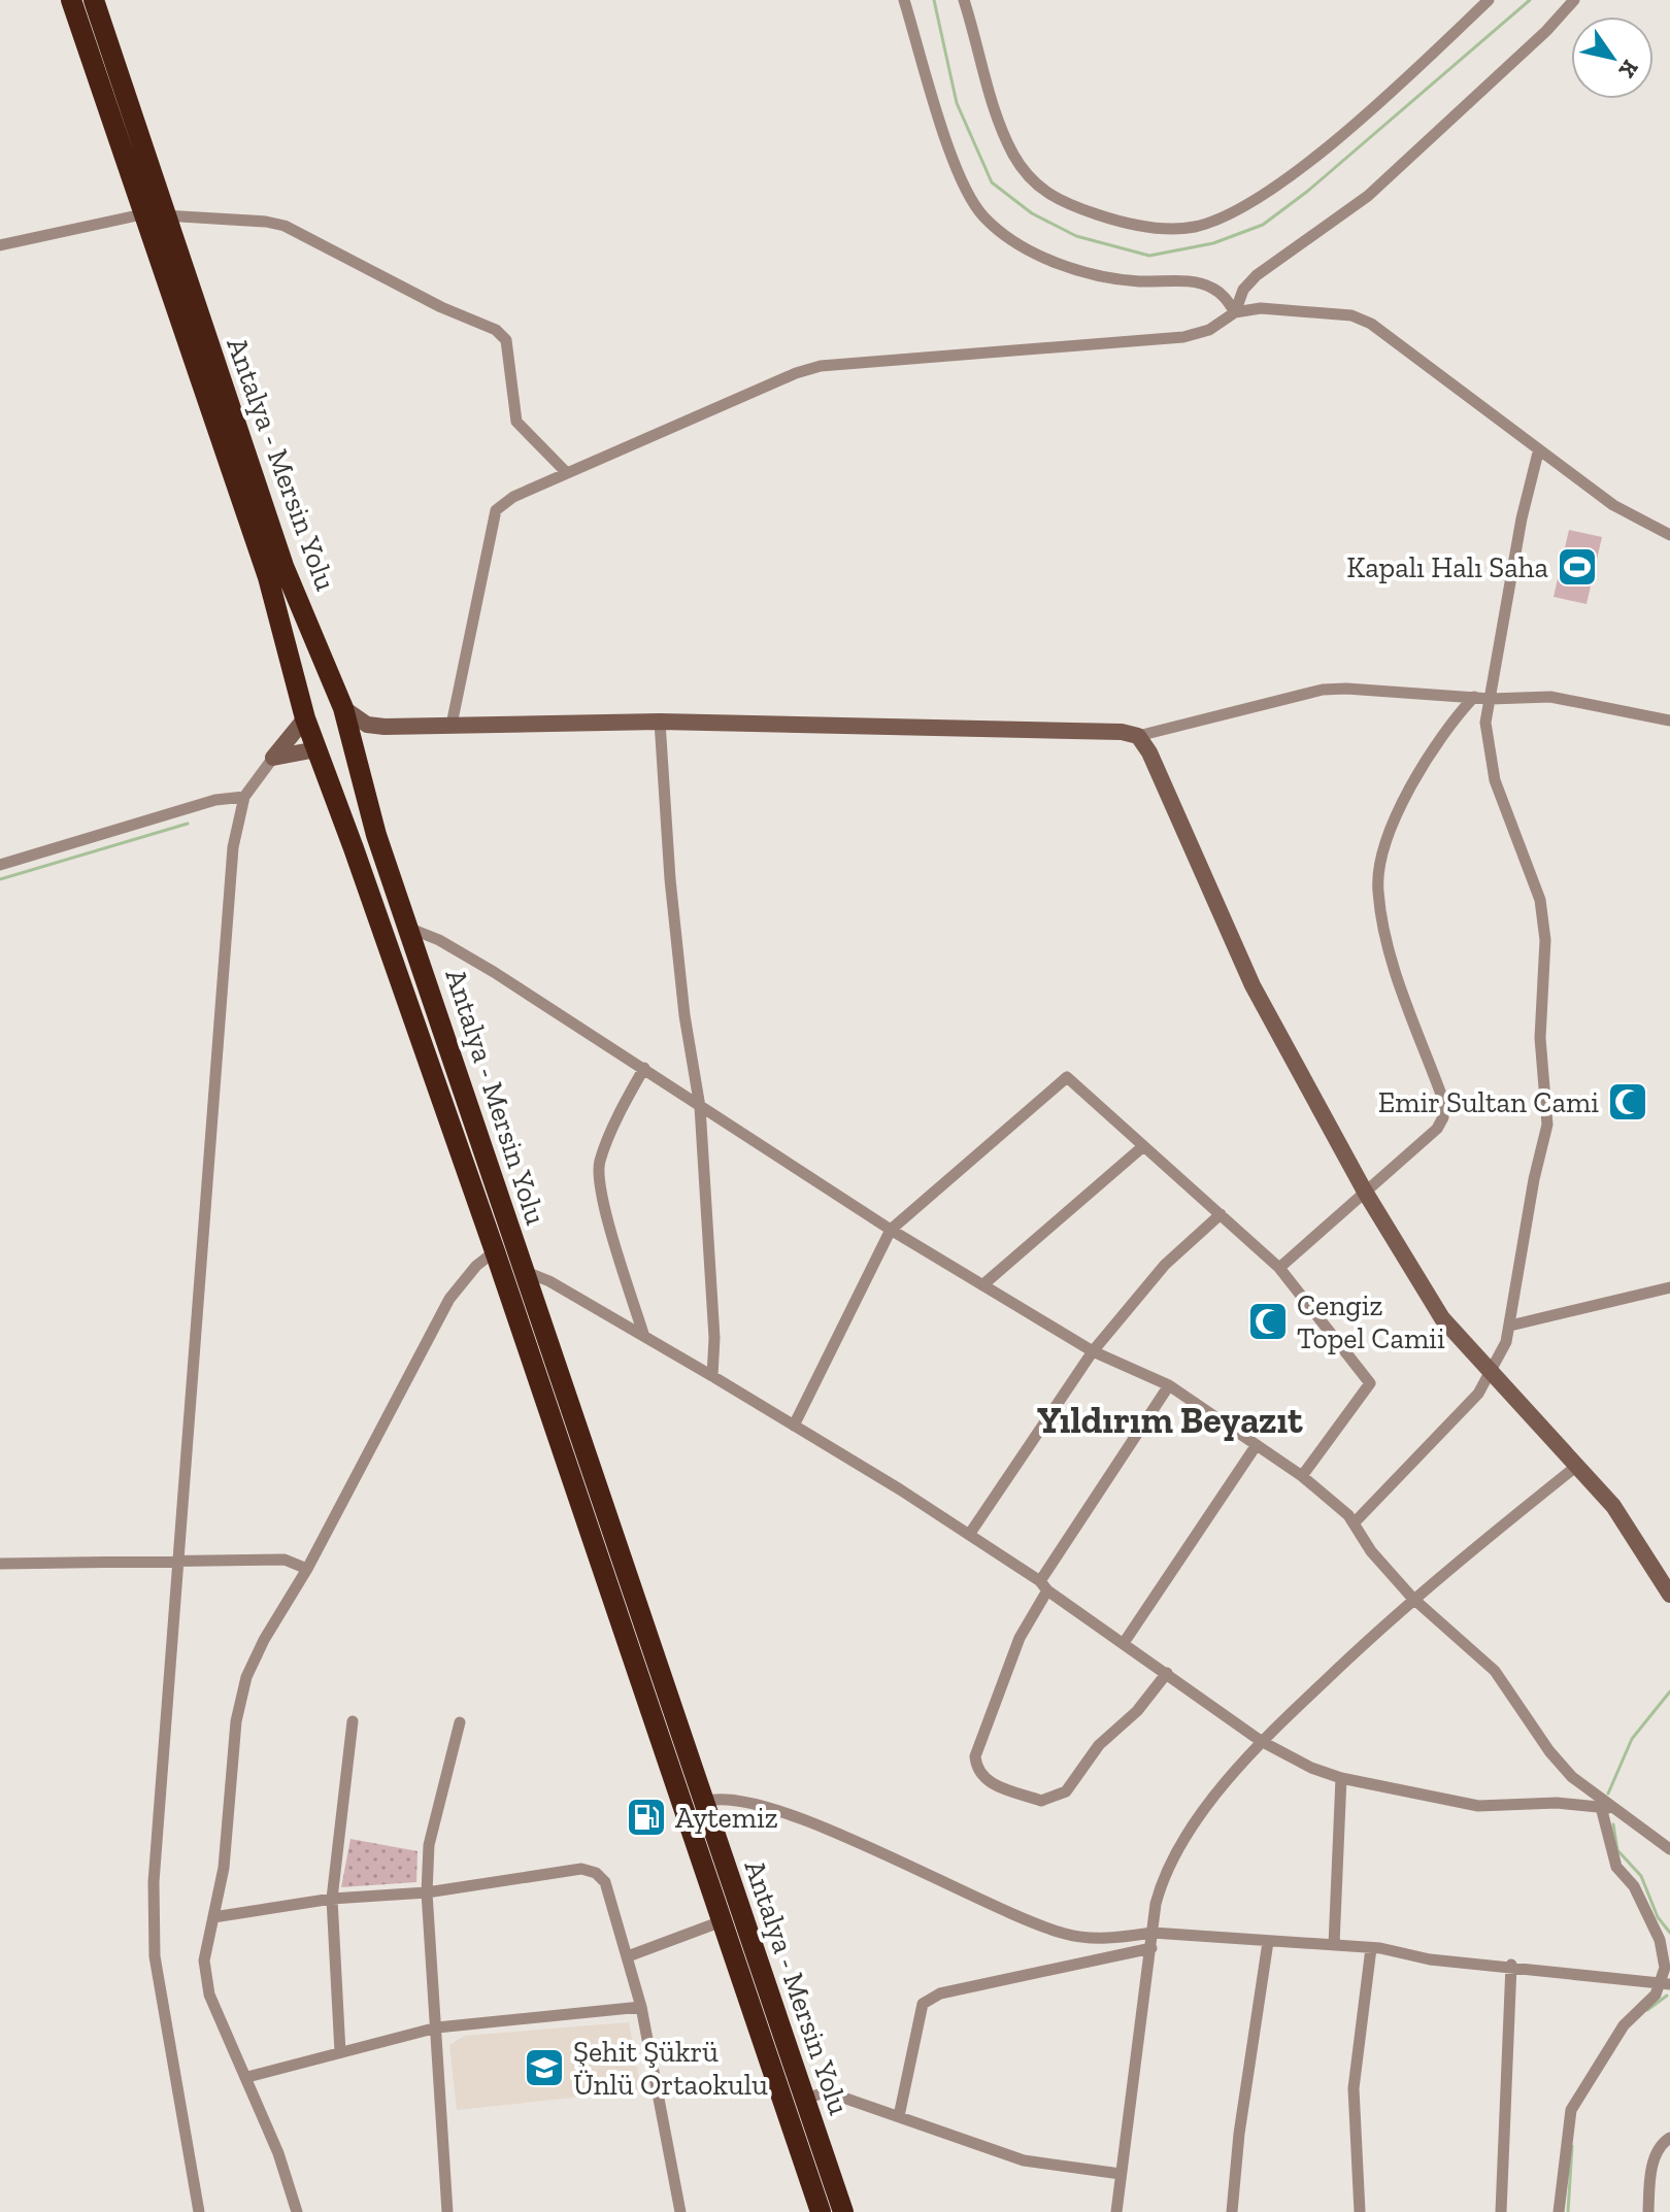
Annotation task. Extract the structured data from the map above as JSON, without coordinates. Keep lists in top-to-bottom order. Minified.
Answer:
{"streets":{"highway":["Antalya - Mersin Yolu"]},"districts":["Yıldırım Beyazıt"],"places":{"sports":["Kapalı Halı Saha"],"mosque":["Emir Sultan Cami","Cengiz Topel Camii"],"fuel station":["Aytemiz"],"school or university":["Şehit Şükrü Ünlü Ortaokulu"]},"north":"bottom right"}
